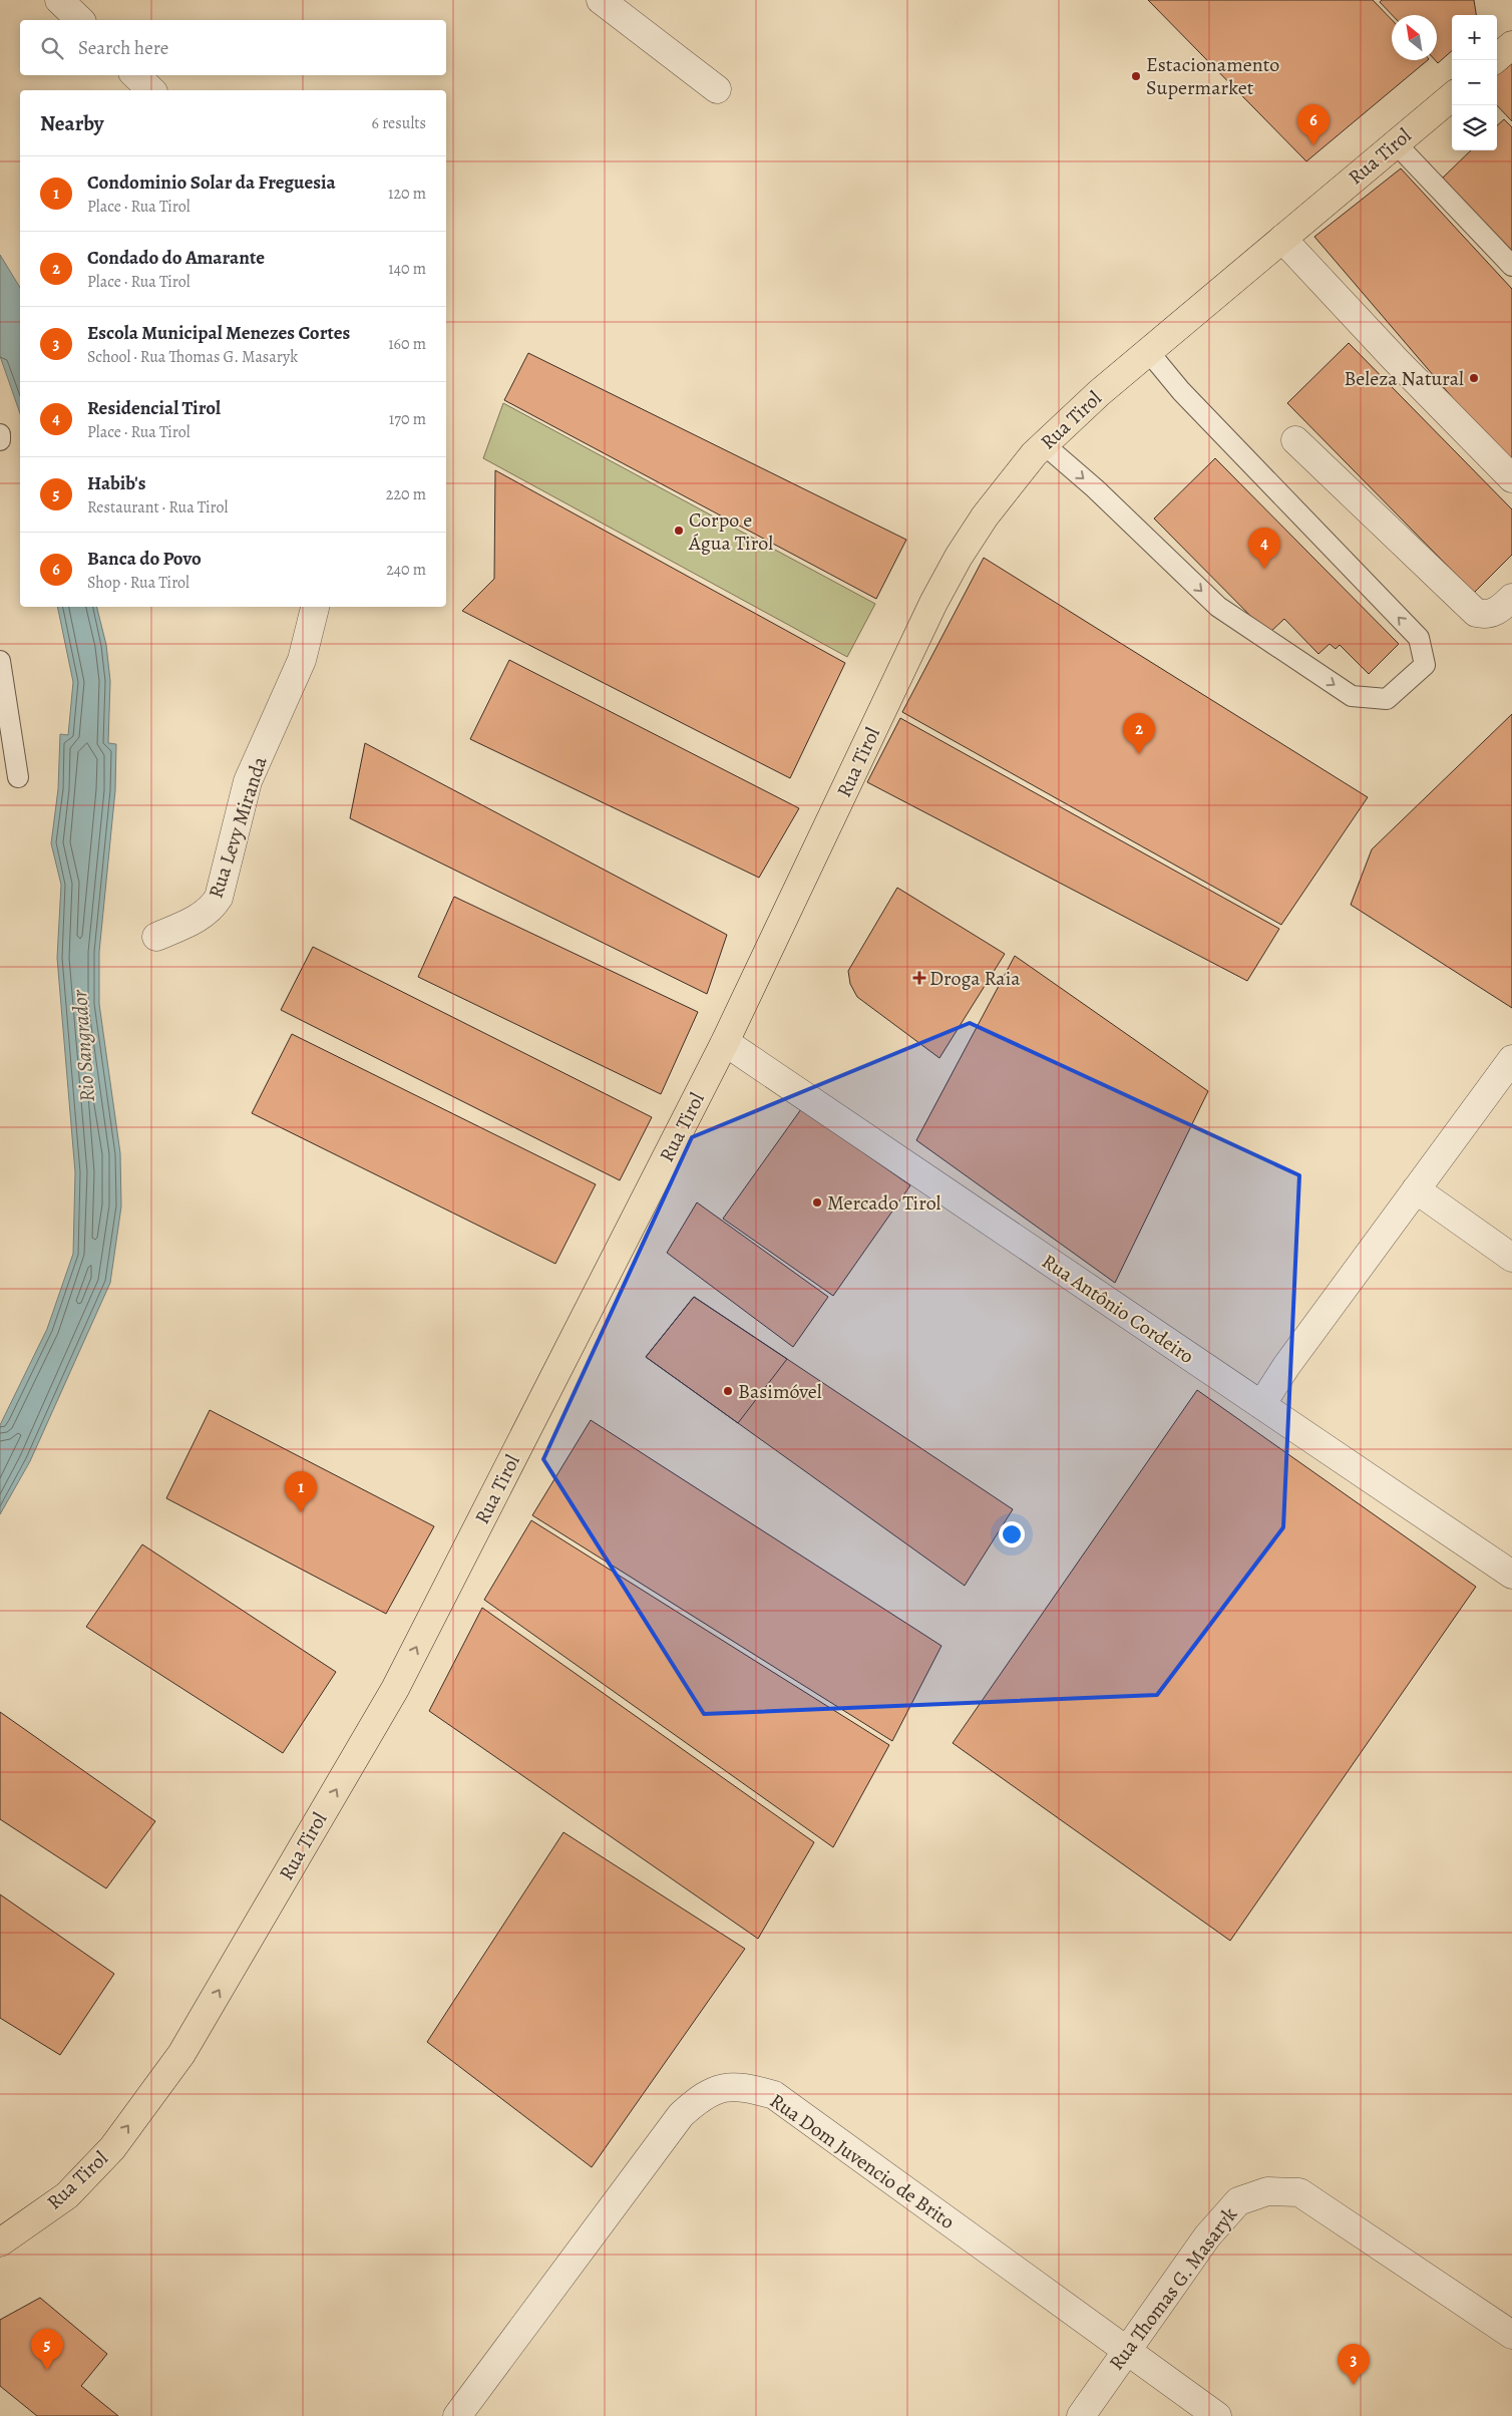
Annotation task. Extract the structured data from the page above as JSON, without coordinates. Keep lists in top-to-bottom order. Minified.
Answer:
{"streets":{"main road":["Rua Tirol"],"street":["Rua Levy Miranda","Rua Antônio Cordeiro","Rua Dom Juvencio de Brito","Rua Thomas G. Masaryk"]},"crossings":[["Rua Tirol","Rua Antônio Cordeiro"],["Rua Dom Juvencio de Brito","Rua Thomas G. Masaryk"]],"one_way":["Rua Tirol"],"water":["Rio Sangrador"],"places":{"other":["Estacionamento Supermarket","Beleza Natural","Corpo e Água Tirol","Mercado Tirol","Basimóvel"],"health":["Droga Raia"]},"north":"top left","page":{"map_buttons":["+","−"],"search":"Search here","heading":["Nearby","6 results"],"pins":["6","4","2","1","5","3"],"list":[{"mark":"1","name":"Condominio Solar da Freguesia","note":"Place · Rua Tirol","value":"120 m"},{"mark":"2","name":"Condado do Amarante","note":"Place · Rua Tirol","value":"140 m"},{"mark":"3","name":"Escola Municipal Menezes Cortes","note":"School · Rua Thomas G. Masaryk","value":"160 m"},{"mark":"4","name":"Residencial Tirol","note":"Place · Rua Tirol","value":"170 m"},{"mark":"5","name":"Habib's","note":"Restaurant · Rua Tirol","value":"220 m"},{"mark":"6","name":"Banca do Povo","note":"Shop · Rua Tirol","value":"240 m"}]}}
